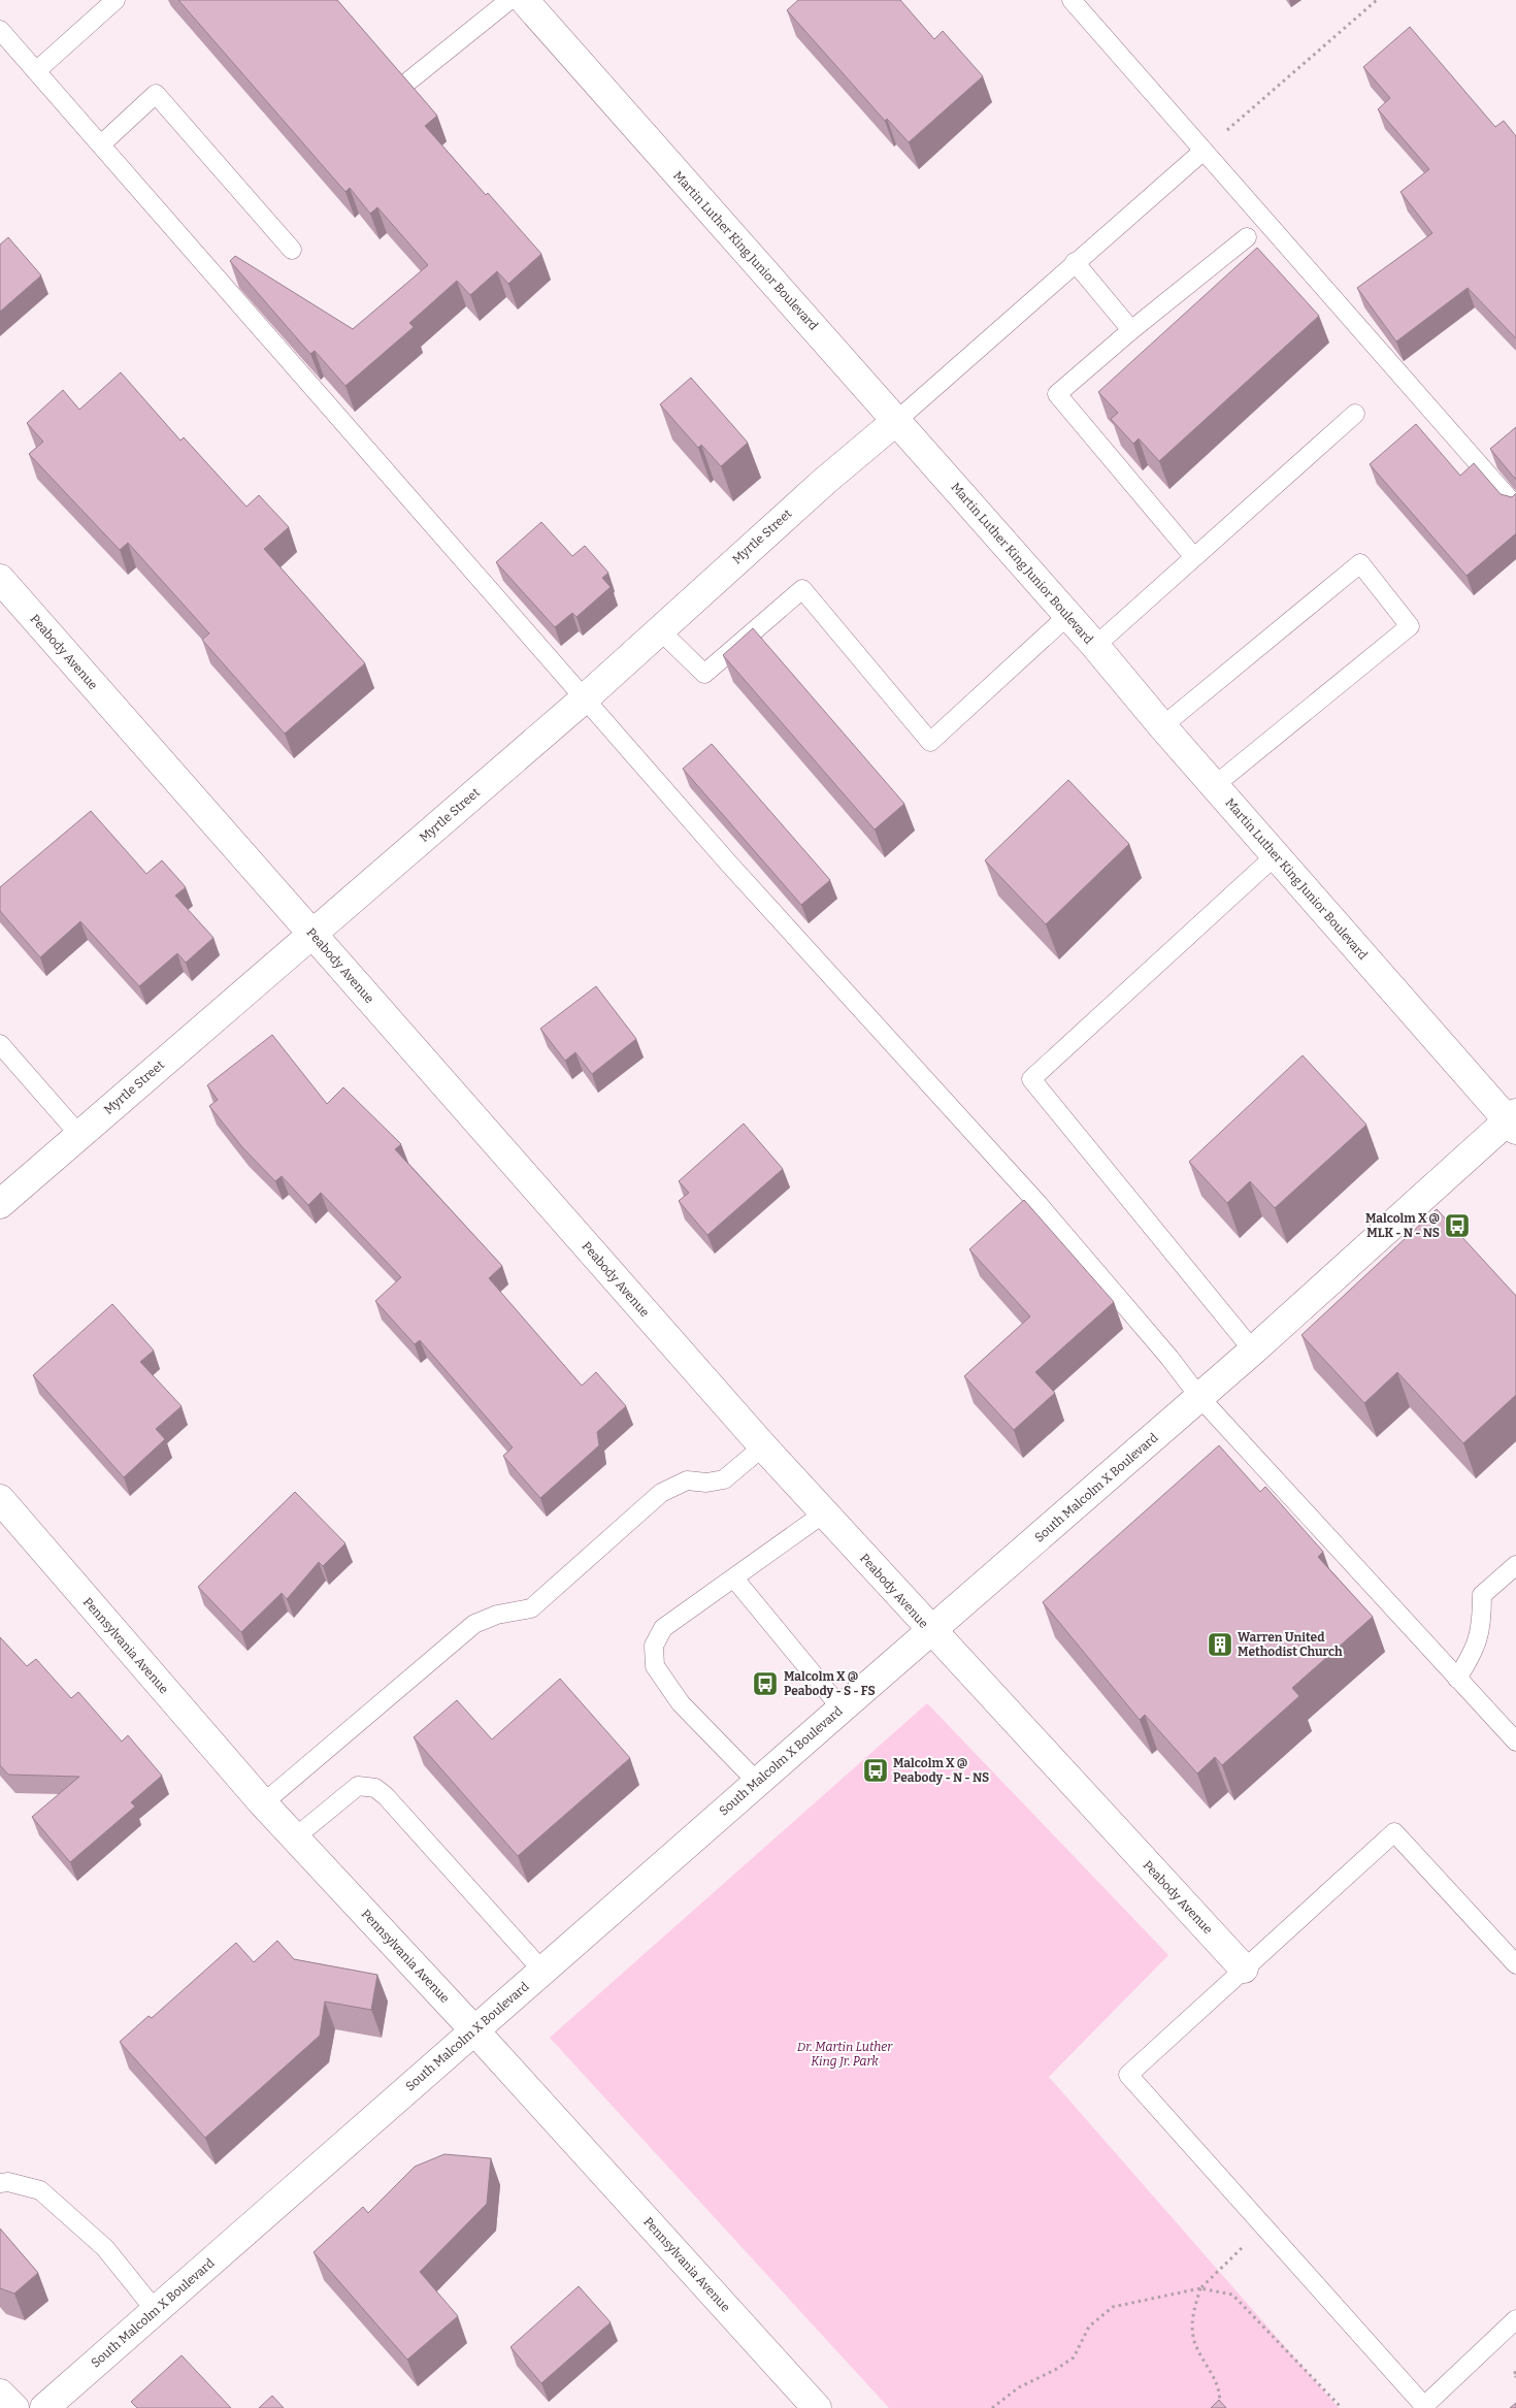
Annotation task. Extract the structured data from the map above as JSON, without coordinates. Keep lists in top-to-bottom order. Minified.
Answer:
{"streets":{"street":["Martin Luther King Junior Boulevard","Myrtle Street","Peabody Avenue","South Malcolm X Boulevard","Pennsylvania Avenue"]},"crossings":[["Martin Luther King Junior Boulevard","Myrtle Street"],["Martin Luther King Junior Boulevard","South Malcolm X Boulevard"],["Myrtle Street","Peabody Avenue"],["Peabody Avenue","South Malcolm X Boulevard"],["South Malcolm X Boulevard","Pennsylvania Avenue"]],"parks":["Dr. Martin Luther King Jr. Park"],"places":{"bus stop":["Malcolm X @ MLK - N - NS","Malcolm X @ Peabody - S - FS","Malcolm X @ Peabody - N - NS"],"building":["Warren United Methodist Church"]}}
